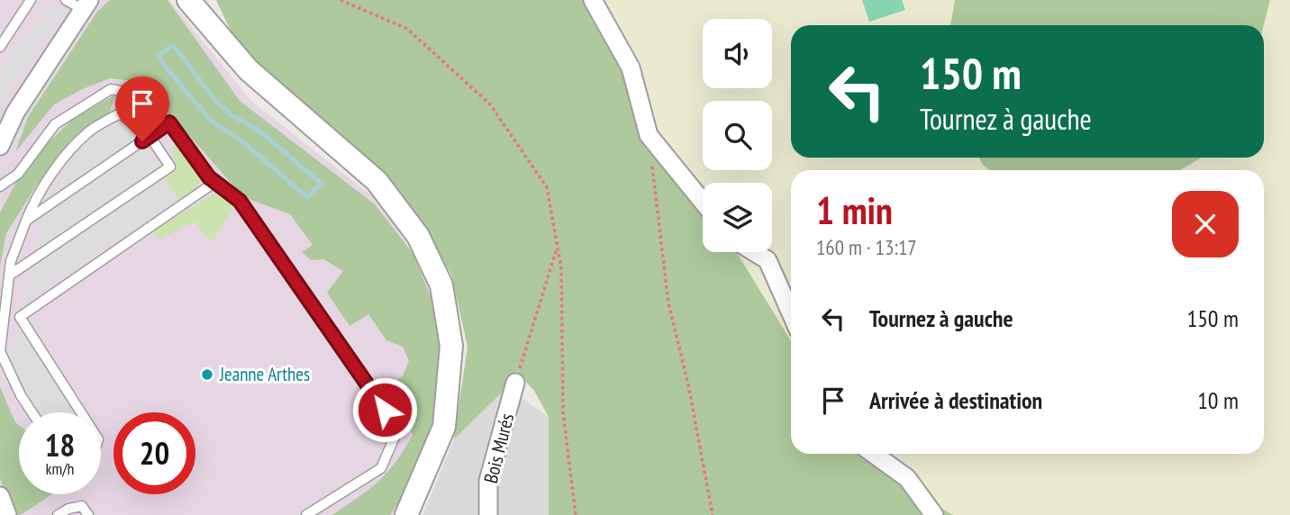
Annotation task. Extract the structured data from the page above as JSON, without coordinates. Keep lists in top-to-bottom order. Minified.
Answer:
{"streets":{"street":["Bois Murés"]},"places":["Jeanne Arthes"],"page":{"turn":["150 m","Tournez à gauche"],"heading":["1 min","160 m · 13:17"],"list":[{"name":"Tournez à gauche","value":"150 m"},{"name":"Arrivée à destination","value":"10 m"}],"speed":"18 km/h","limit":"20"}}
